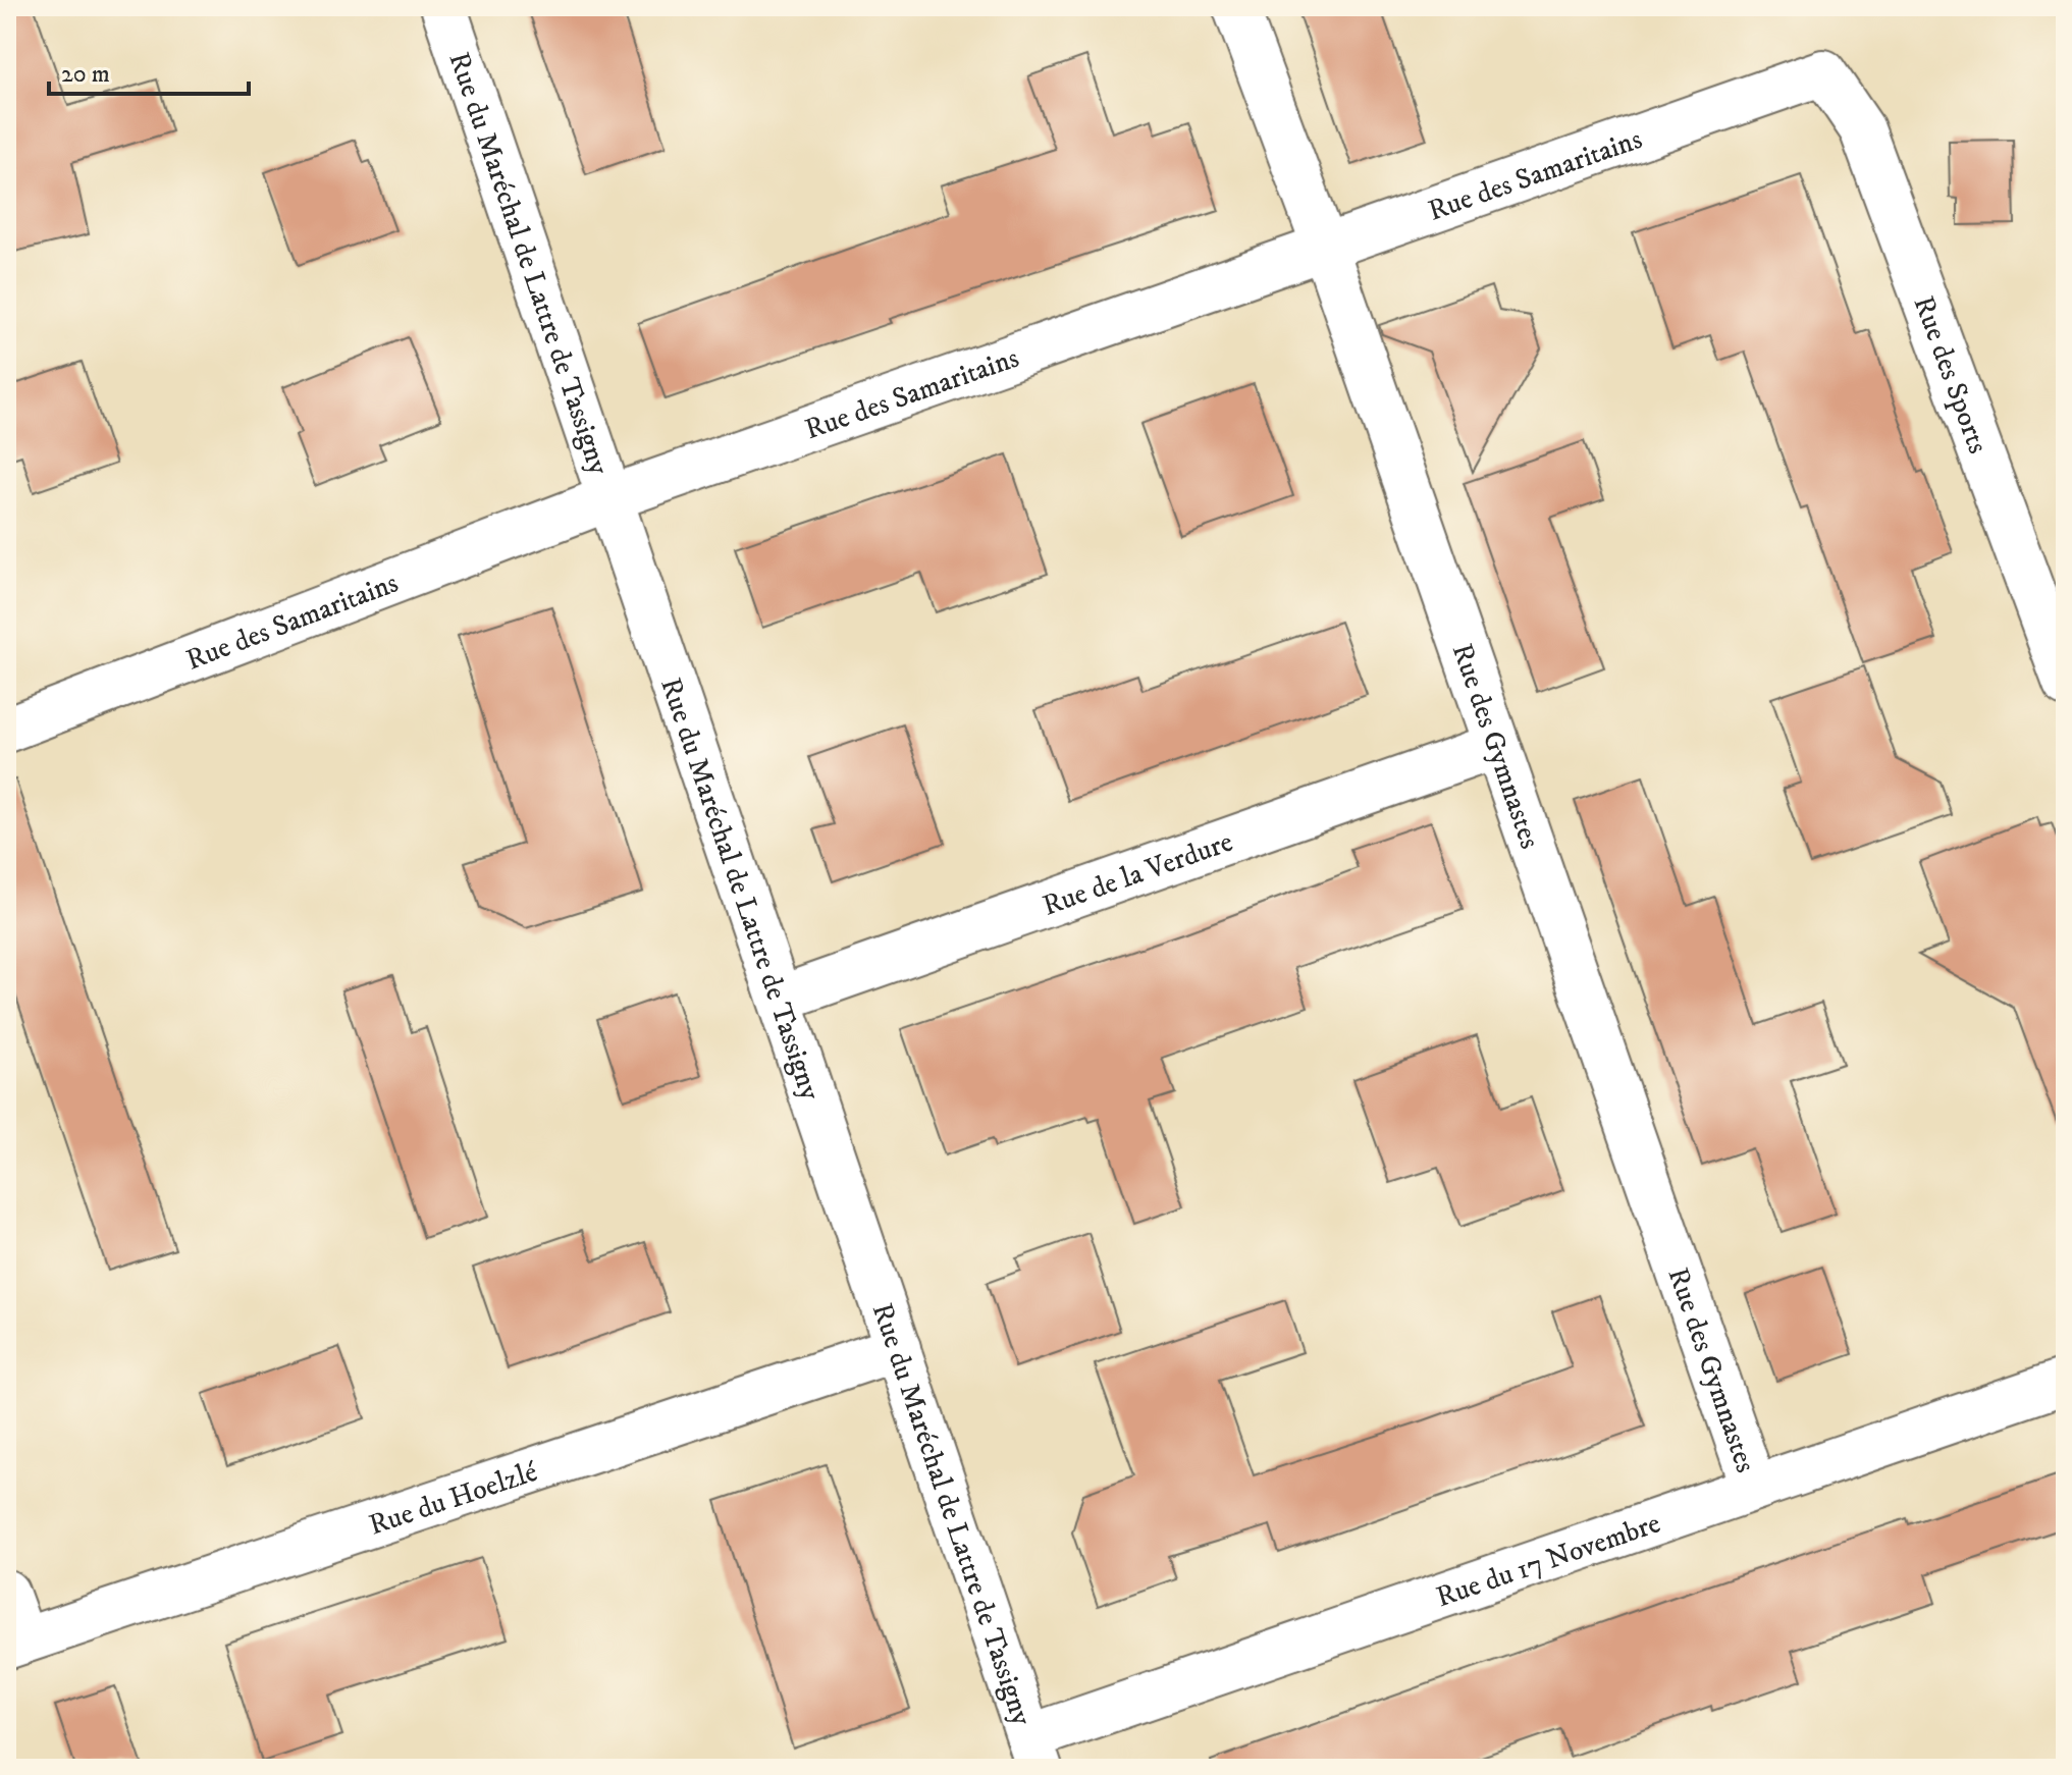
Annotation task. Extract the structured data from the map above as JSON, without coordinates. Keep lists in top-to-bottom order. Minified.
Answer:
{"streets":{"street":["Rue des Samaritains","Rue du Maréchal de Lattre de Tassigny","Rue des Sports","Rue des Gymnastes","Rue de la Verdure","Rue du Hoelzlé","Rue du 17 Novembre"]},"crossings":[["Rue des Samaritains","Rue du Maréchal de Lattre de Tassigny"],["Rue des Samaritains","Rue des Sports"],["Rue des Samaritains","Rue des Gymnastes"],["Rue du Maréchal de Lattre de Tassigny","Rue de la Verdure"],["Rue du Maréchal de Lattre de Tassigny","Rue du Hoelzlé"],["Rue du Maréchal de Lattre de Tassigny","Rue du 17 Novembre"],["Rue des Gymnastes","Rue de la Verdure"],["Rue des Gymnastes","Rue du 17 Novembre"]],"scale_bar":"20 m"}
